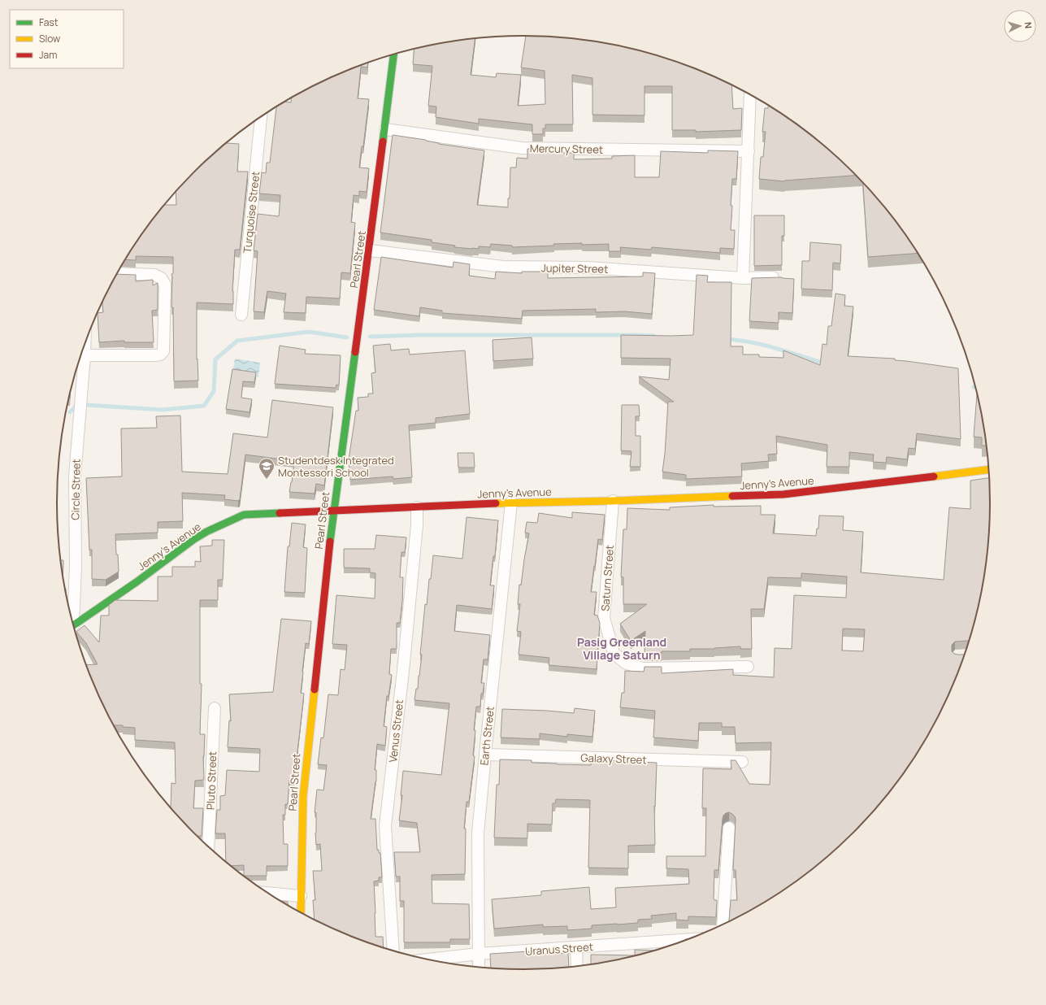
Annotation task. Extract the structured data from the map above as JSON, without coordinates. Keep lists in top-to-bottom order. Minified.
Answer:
{"streets":{"street":["Mercury Street","Turquoise Street","Pearl Street","Jupiter Street","Jenny's Avenue","Circle Street","Saturn Street","Venus Street","Earth Street","Galaxy Street","Pluto Street","Uranus Street"]},"crossings":[["Mercury Street","Pearl Street"],["Pearl Street","Jupiter Street"],["Pearl Street","Jenny's Avenue"],["Jenny's Avenue","Saturn Street"],["Jenny's Avenue","Venus Street"],["Jenny's Avenue","Earth Street"],["Earth Street","Galaxy Street"],["Earth Street","Uranus Street"]],"districts":["Pasig Greenland Village Saturn"],"places":{"school or university":["Studentdesk Integrated Montessori School"]},"legend":["Fast","Slow","Jam"],"north":"right"}
